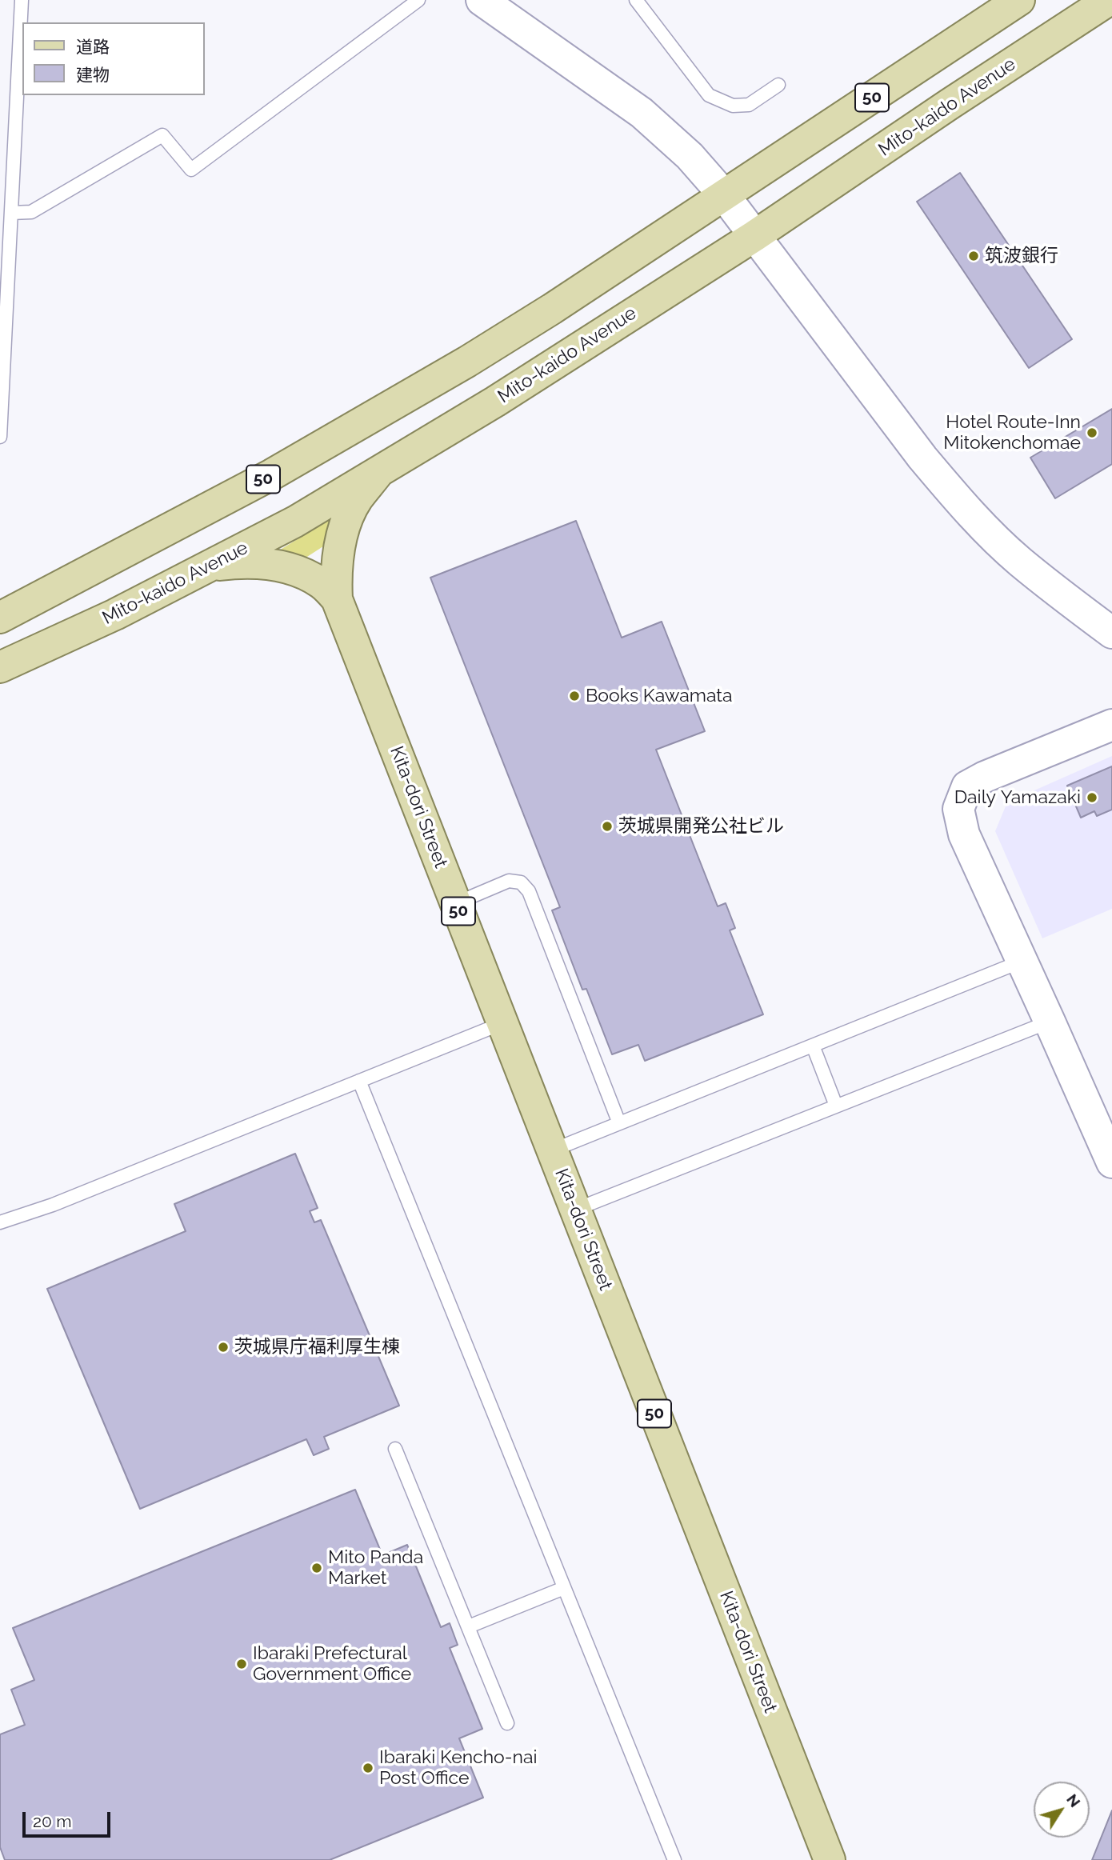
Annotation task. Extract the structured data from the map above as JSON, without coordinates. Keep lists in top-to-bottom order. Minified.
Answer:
{"streets":{"main road":["50","Mito-kaido Avenue","Kita-dori Street"]},"places":["筑波銀行","Hotel Route-Inn Mitokenchomae","Books Kawamata","Daily Yamazaki","茨城県開発公社ビル","茨城県庁福利厚生棟","Mito Panda Market","Ibaraki Prefectural Government Office","Ibaraki Kencho-nai Post Office"],"legend":["道路","建物"],"scale_bar":"20 m","north":"top right"}
